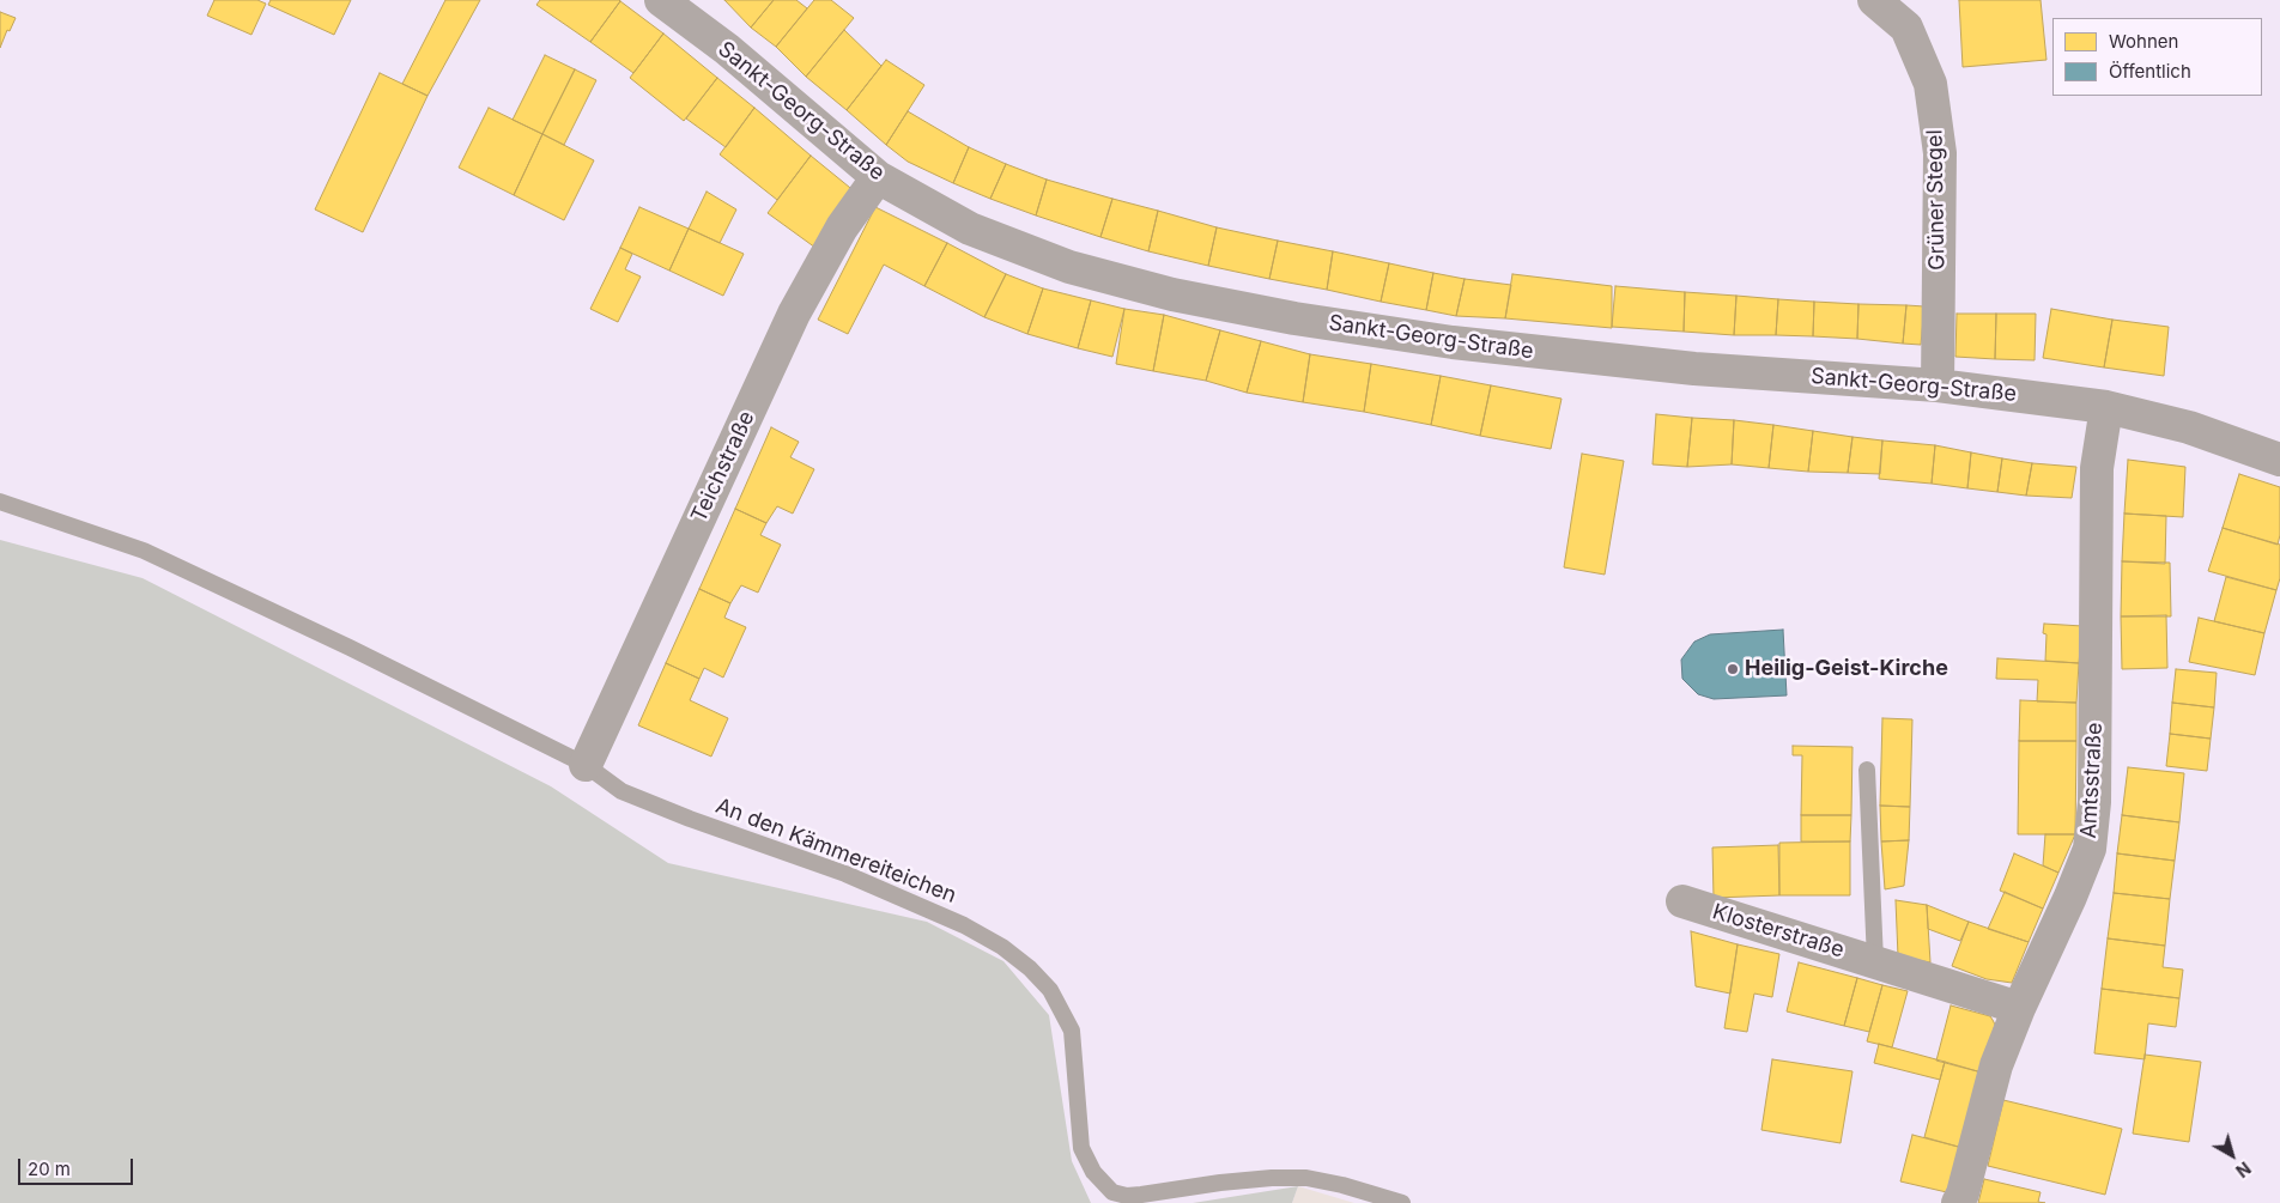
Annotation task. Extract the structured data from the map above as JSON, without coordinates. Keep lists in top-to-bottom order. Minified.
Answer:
{"streets":{"street":["Sankt-Georg-Straße","Grüner Stegel","Teichstraße","Amtsstraße","Klosterstraße"],"lane":["An den Kämmereiteichen"]},"crossings":[["Sankt-Georg-Straße","Grüner Stegel"],["Sankt-Georg-Straße","Teichstraße"],["Sankt-Georg-Straße","Amtsstraße"],["Teichstraße","An den Kämmereiteichen"],["Amtsstraße","Klosterstraße"]],"places":["Heilig-Geist-Kirche"],"legend":["Wohnen","Öffentlich"],"scale_bar":"20 m","north":"bottom right"}
